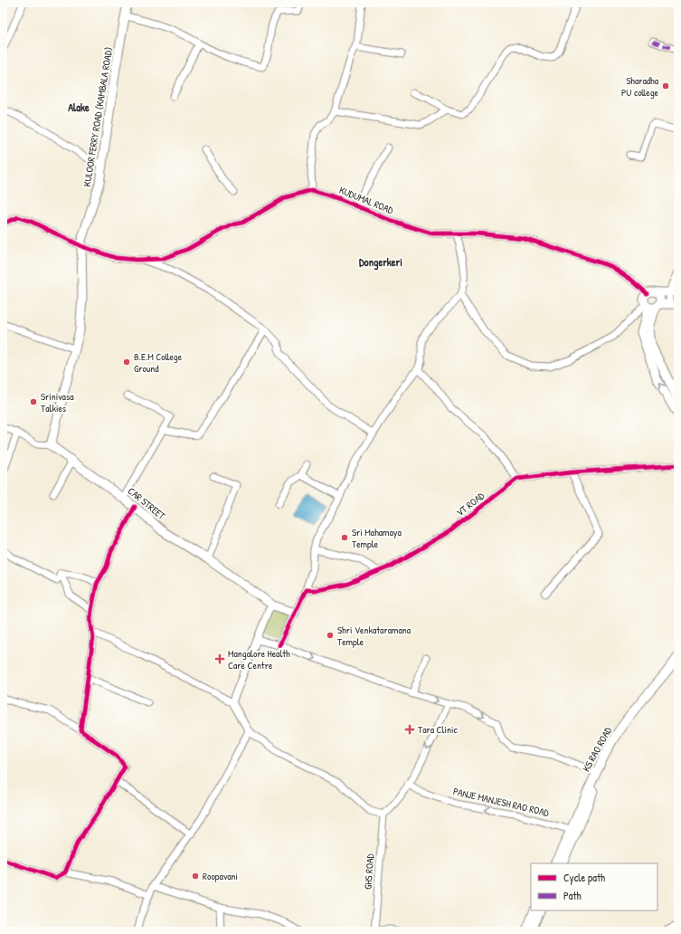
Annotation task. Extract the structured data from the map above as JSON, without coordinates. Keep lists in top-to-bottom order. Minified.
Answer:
{"streets":{"main road":["KULOOR FERRY ROAD (KAMBALA ROAD)","CAR STREET","KS RAO ROAD"],"street":["KUDUMAL ROAD","VT ROAD","PANJE MANJESH RAO ROAD","GHS ROAD"]},"crossings":[["KULOOR FERRY ROAD (KAMBALA ROAD)","CAR STREET"],["KS RAO ROAD","PANJE MANJESH RAO ROAD"]],"one_way":["PANJE MANJESH RAO ROAD"],"districts":["Alake","Dongerkeri"],"places":{"other":["Sharadha PU college","B.E.M College Ground","Srinivasa Talkies","Sri Mahamaya Temple","Shri Venkataramana Temple","Roopavani"],"health":["Mangalore Health Care Centre","Tara Clinic"]},"legend":["Cycle path","Path"]}
